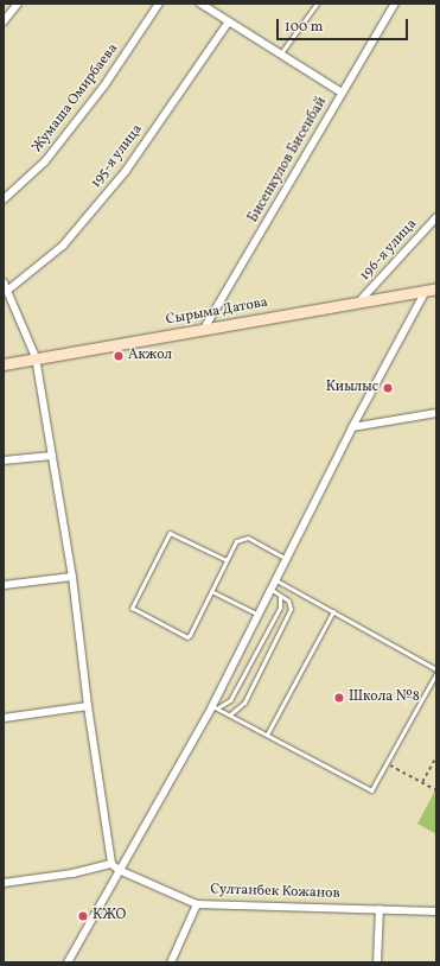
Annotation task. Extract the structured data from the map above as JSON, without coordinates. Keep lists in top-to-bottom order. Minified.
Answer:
{"streets":{"street":["Жумаша Омирбаева","195-я улица","Бисенкулов Бисенбай","196-я улица","Сырыма Датова","Султанбек Кожанов"]},"crossings":[["Бисенкулов Бисенбай","Сырыма Датова"],["196-я улица","Сырыма Датова"]],"places":["Акжол","Киылыс","Школа №8","КЖО"],"scale_bar":"100 m"}
